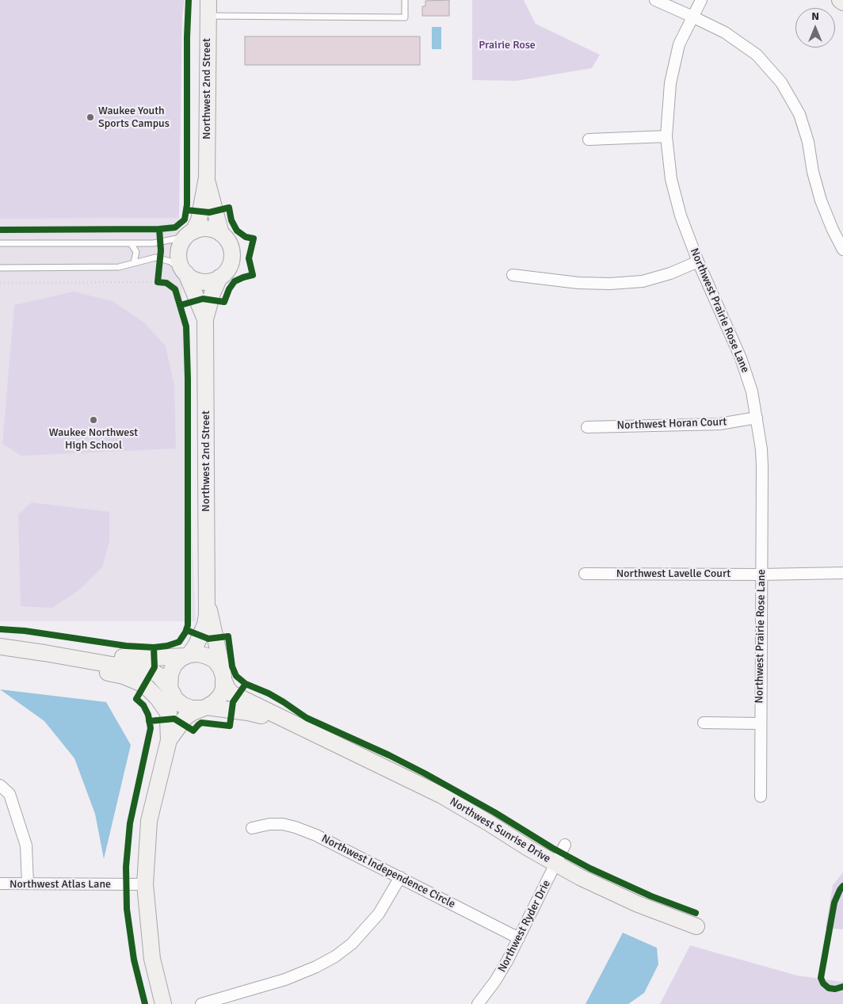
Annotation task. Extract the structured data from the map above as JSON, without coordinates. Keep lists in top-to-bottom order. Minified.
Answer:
{"streets":{"street":["Northwest 2nd Street","Northwest Prairie Rose Lane","Northwest Horan Court","Northwest Lavelle Court","Northwest Sunrise Drive","Northwest Independence Circle","Northwest Atlas Lane","Northwest Ryder Drie"]},"crossings":[["Northwest 2nd Street","Northwest Sunrise Drive"],["Northwest Prairie Rose Lane","Northwest Horan Court"],["Northwest Prairie Rose Lane","Northwest Lavelle Court"],["Northwest Sunrise Drive","Northwest Ryder Drie"],["Northwest Independence Circle","Northwest Ryder Drie"]],"parks":["Prairie Rose"],"places":["Waukee Youth Sports Campus","Waukee Northwest High School"],"north":"top"}
